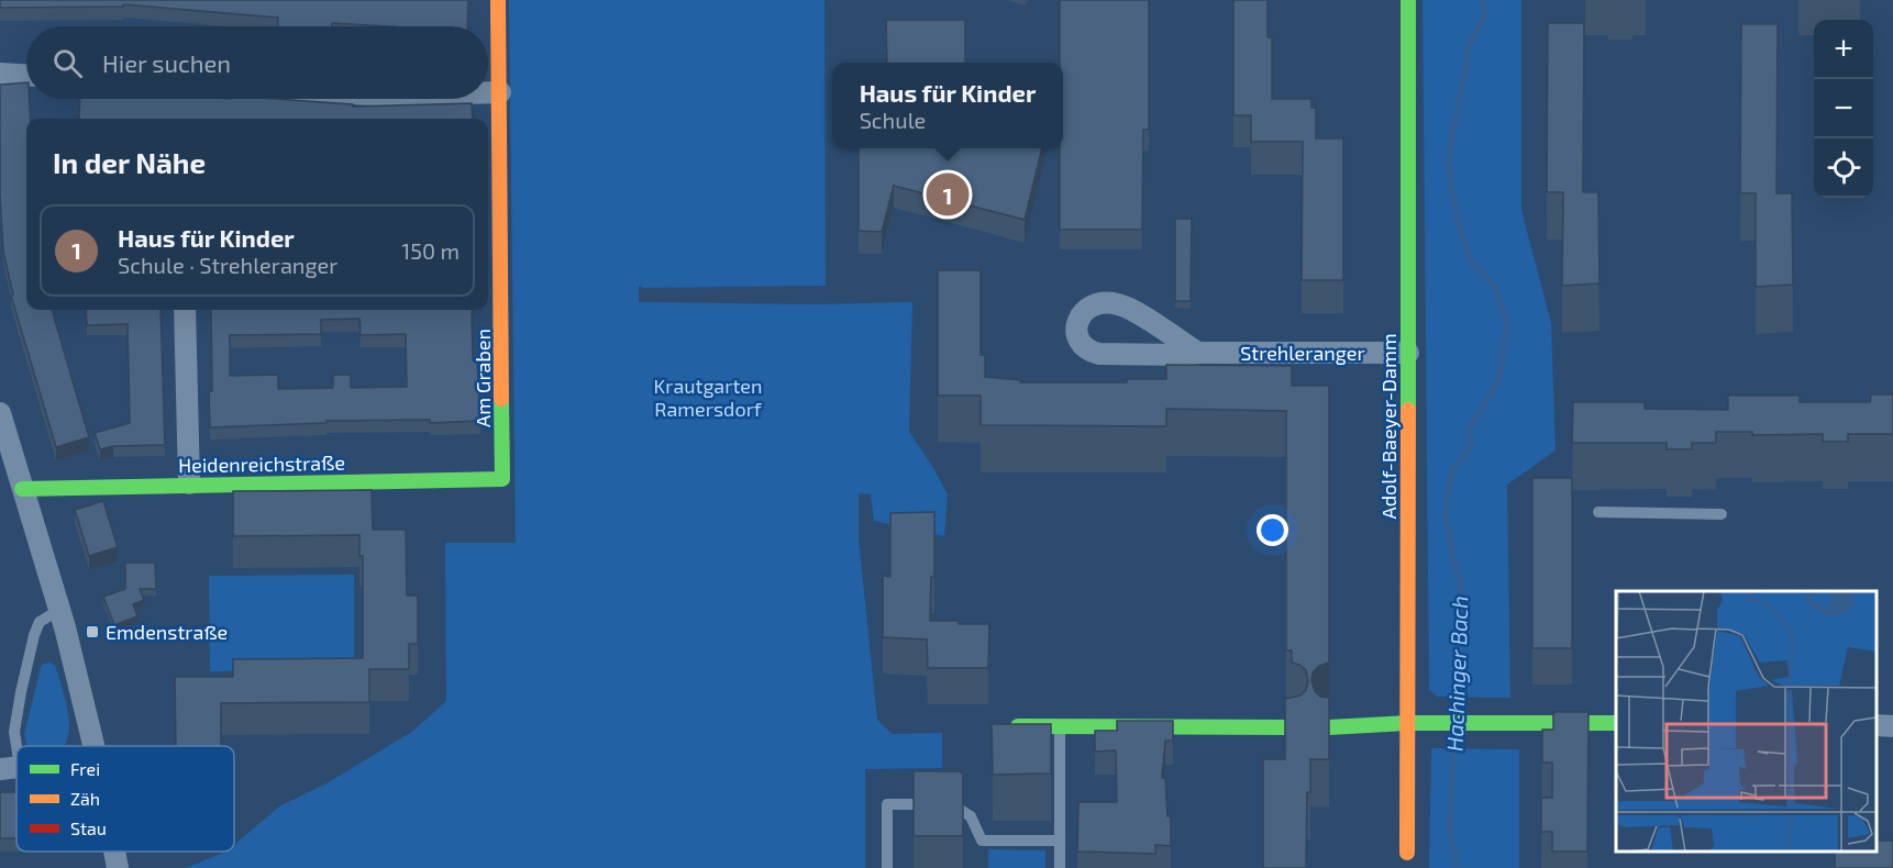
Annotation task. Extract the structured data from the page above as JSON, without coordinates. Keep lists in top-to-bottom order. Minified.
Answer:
{"streets":{"street":["Strehleranger","Am Graben","Adolf-Baeyer-Damm","Heidenreichstraße"]},"crossings":[["Strehleranger","Adolf-Baeyer-Damm"],["Am Graben","Heidenreichstraße"]],"water":["Hachinger Bach"],"parks":["Krautgarten Ramersdorf"],"places":{"transit":["Emdenstraße"]},"legend":["Frei","Zäh","Stau"],"page":{"map_buttons":["+","−"],"search":"Hier suchen","popup":["Haus für Kinder","Schule"],"heading":"In der Nähe","pins":"1","list":[{"mark":"1","name":"Haus für Kinder","note":"Schule · Strehleranger","value":"150 m"}]}}
